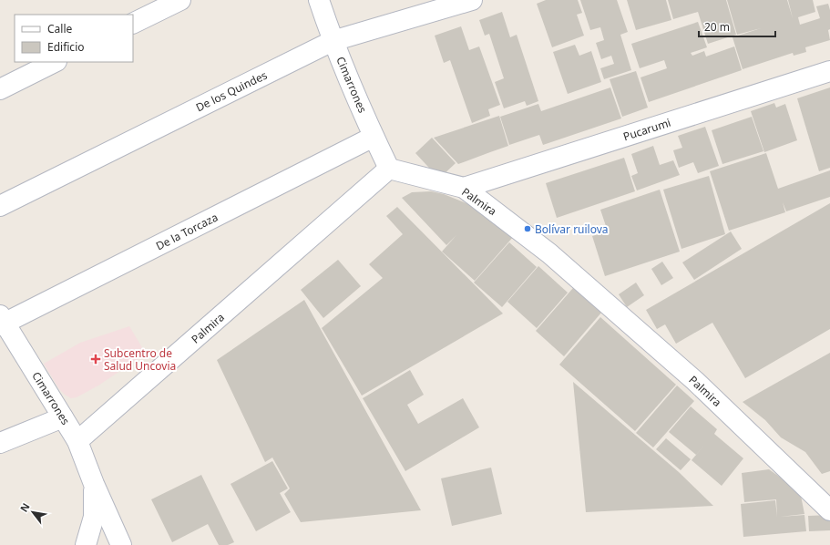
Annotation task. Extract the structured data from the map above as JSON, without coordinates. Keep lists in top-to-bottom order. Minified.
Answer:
{"streets":{"street":["Cimarrones","De los Quindes","Pucarumi","Palmira","De la Torcaza"]},"crossings":[["Cimarrones","De los Quindes"],["Cimarrones","Palmira"],["Cimarrones","De la Torcaza"],["Pucarumi","Palmira"]],"places":{"other":["Bolívar ruilova"],"health":["Subcentro de Salud Uncovia"]},"legend":["Calle","Edificio"],"scale_bar":"20 m","north":"top left"}
